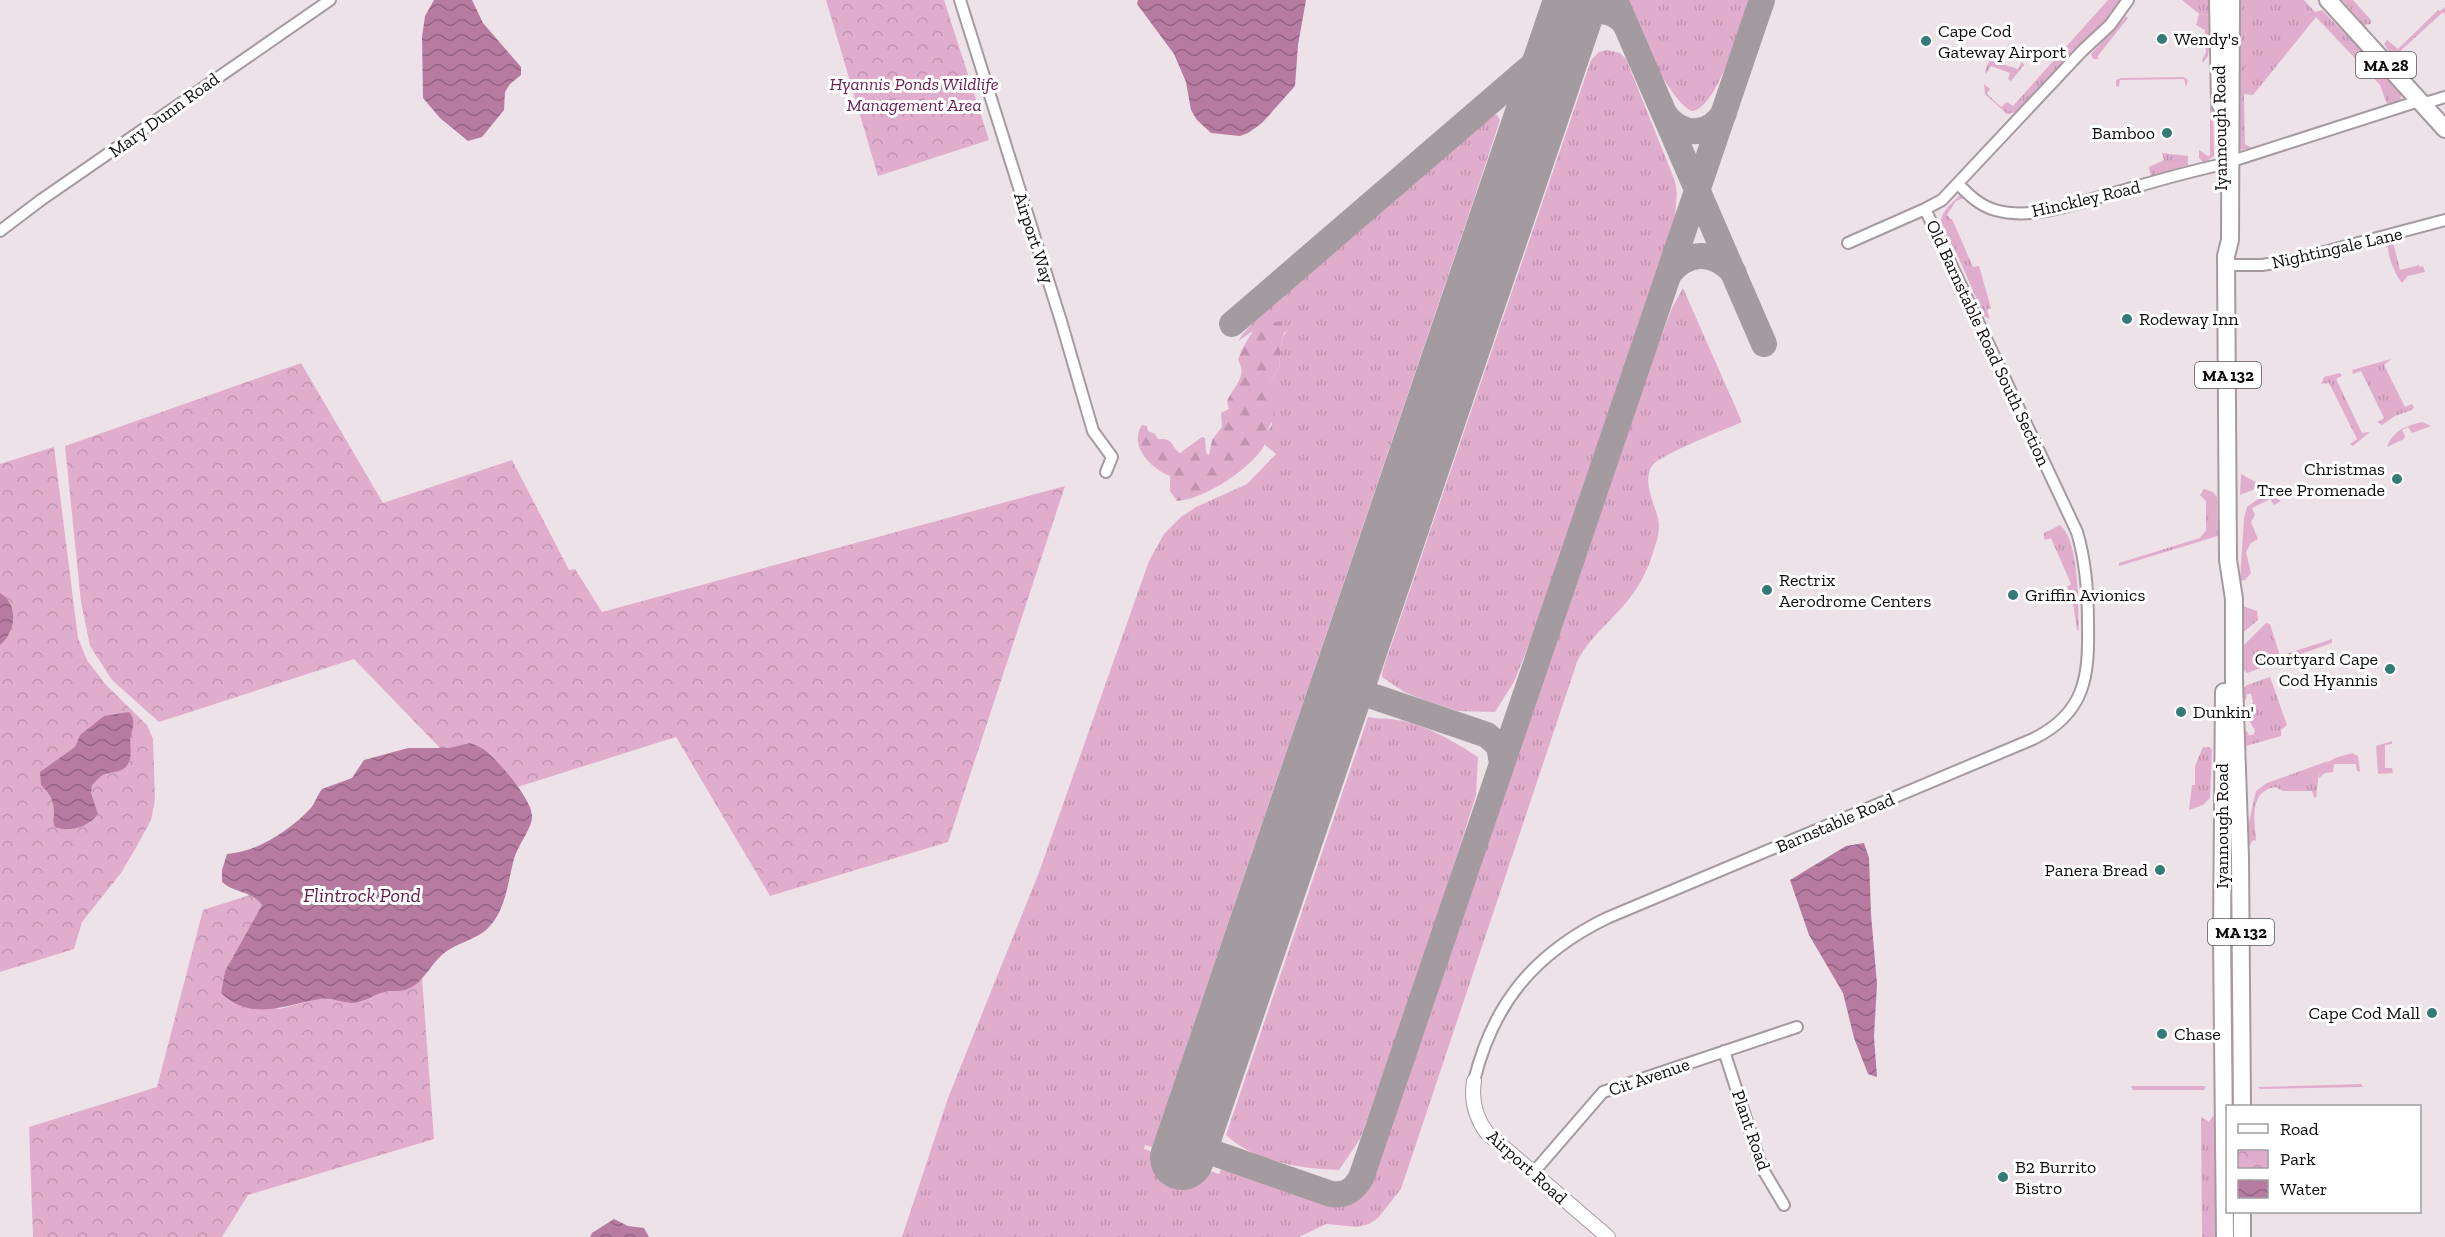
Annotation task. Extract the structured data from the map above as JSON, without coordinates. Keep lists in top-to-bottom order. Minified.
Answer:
{"streets":{"main road":["MA 28","Iyannough Road","MA 132"],"street":["Mary Dunn Road","Hinckley Road","Airport Way","Nightingale Lane","Old Barnstable Road South Section","Barnstable Road","Cit Avenue","Plant Road","Airport Road"]},"crossings":[["MA 28","Hinckley Road"],["Iyannough Road","Hinckley Road"],["Iyannough Road","Nightingale Lane"],["Hinckley Road","Old Barnstable Road South Section"],["Old Barnstable Road South Section","Barnstable Road"],["Barnstable Road","Airport Road"],["Cit Avenue","Plant Road"],["Cit Avenue","Airport Road"]],"water":["Flintrock Pond"],"parks":["Hyannis Ponds Wildlife Management Area"],"places":["Wendy's","Cape Cod Gateway Airport","Bamboo","Rodeway Inn","Christmas Tree Promenade","Rectrix Aerodrome Centers","Griffin Avionics","Courtyard Cape Cod Hyannis","Dunkin'","Panera Bread","Cape Cod Mall","Chase","B2 Burrito Bistro"],"legend":["Road","Park","Water"]}
